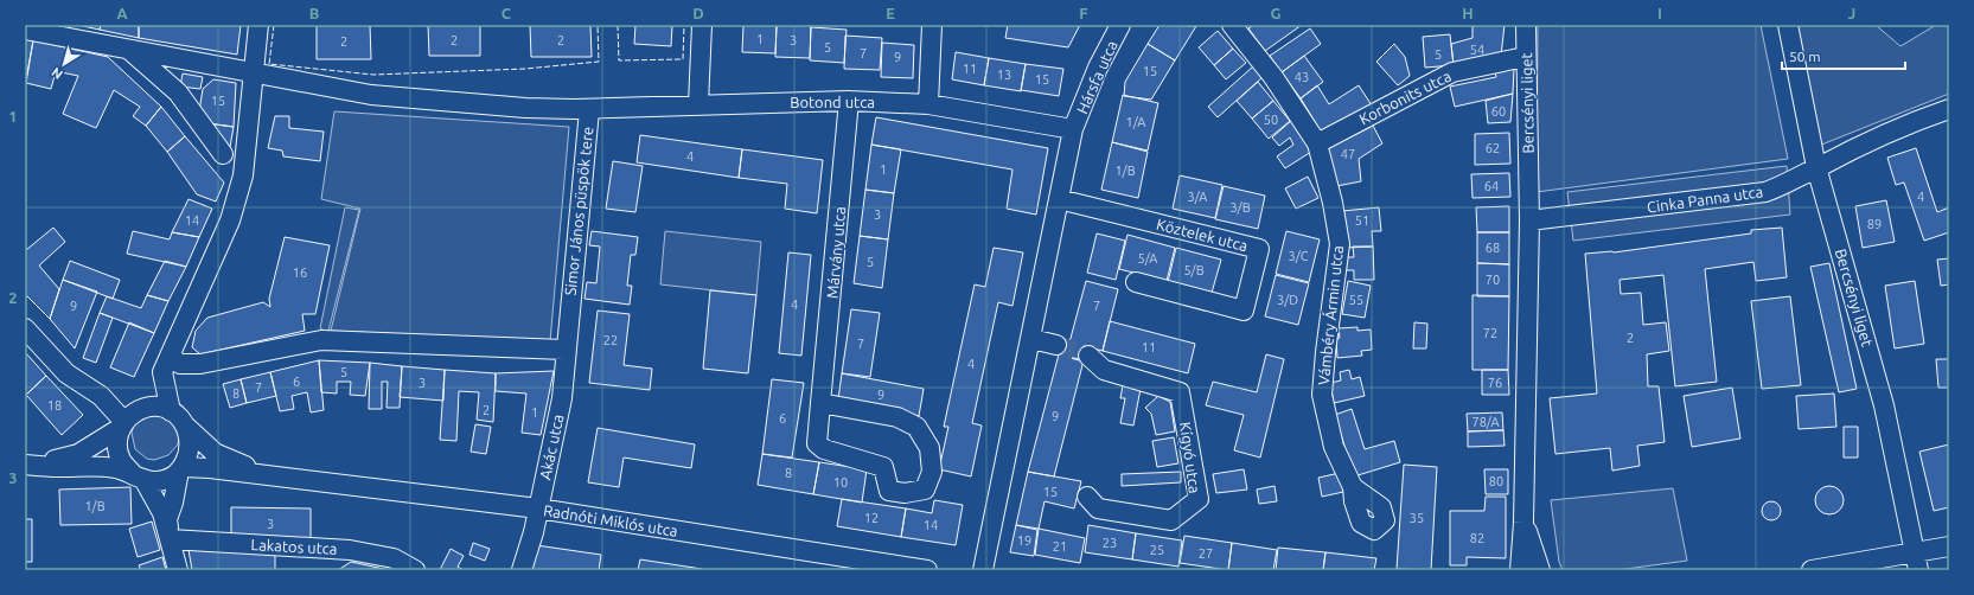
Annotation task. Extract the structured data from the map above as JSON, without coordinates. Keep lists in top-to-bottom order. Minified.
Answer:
{"streets":{"street":["Hársfa utca","Korbonits utca","Botond utca","Bercsényi liget","Cinka Panna utca","Simor János püspök tere","Köztelek utca","Márvány utca","Vámbéry Ármin utca","Akác utca","Kígyó utca","Radnóti Miklós utca","Lakatos utca"]},"crossings":[["Hársfa utca","Botond utca"],["Korbonits utca","Bercsényi liget"],["Korbonits utca","Vámbéry Ármin utca"],["Botond utca","Simor János püspök tere"],["Botond utca","Márvány utca"],["Bercsényi liget","Cinka Panna utca"],["Simor János püspök tere","Akác utca"],["Akác utca","Radnóti Miklós utca"]],"house_numbers":["1","2","2","3","2","5","54","7","5","9","11","15","13","43","15","15","60","50","1/A","62","47","4","1","1/B","64","3/A","4","3/B","3","14","51","89","68","3/C","5/A","5","5/B","16","70","3/D","55","4","9","7","72","2","22","7","11","4","5","6","3","76","7","8","9","18","2","1","9","6","78/A","8","80","10","15","1/B","12","35","3","14","82","19","23","21","25","27"],"scale_bar":"50 m","north":"bottom left","grid":{"columns":["A","B","C","D","E","F","G","H","I","J"],"rows":["1","2","3"]}}
